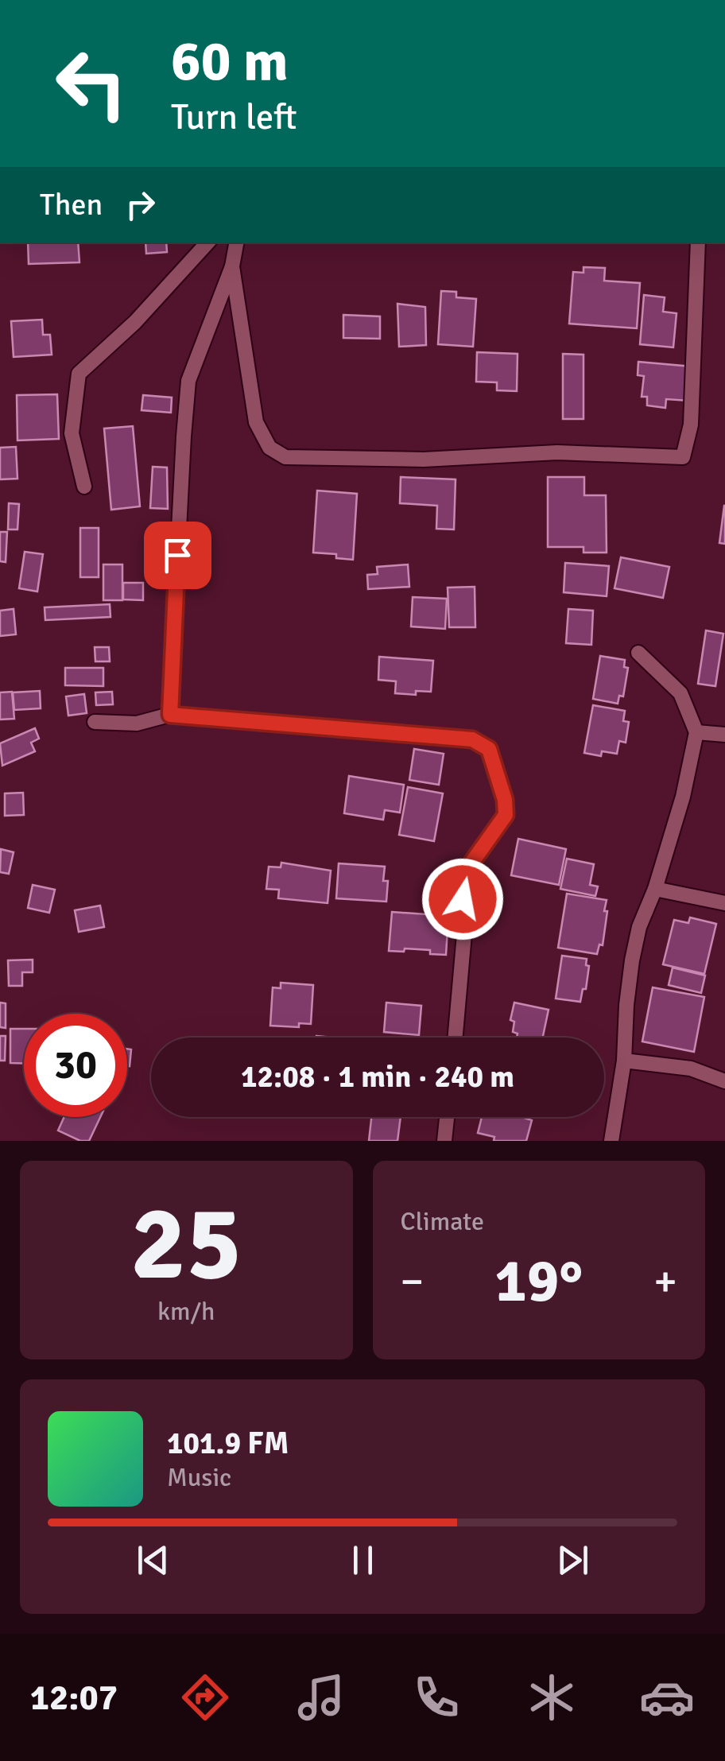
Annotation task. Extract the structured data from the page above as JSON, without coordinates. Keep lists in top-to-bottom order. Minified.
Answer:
{"page":{"turn":["60 m","Turn left"],"then":"Then","limit":"30","trip":"12:08 · 1 min · 240 m","tile":[["25","km/h"],"Climate"],"heat":["−","19°","+"],"song":["101.9 FM","Music"],"tabs":"12:07"}}
